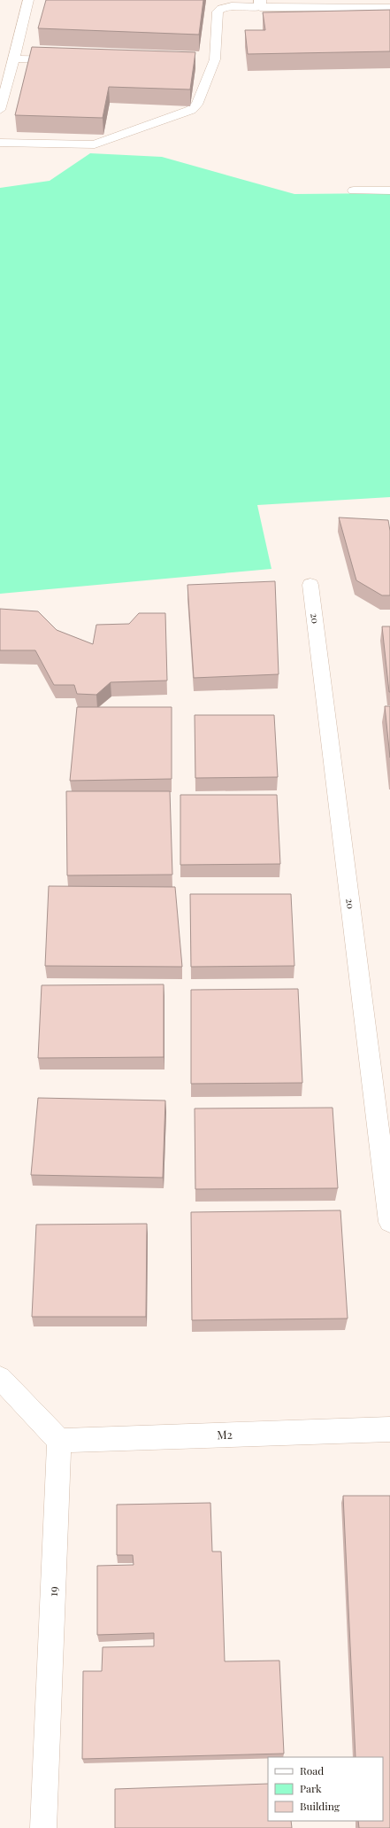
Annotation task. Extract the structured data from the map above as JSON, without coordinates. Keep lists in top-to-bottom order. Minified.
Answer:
{"streets":{"street":["20","M2","19"]},"crossings":[["M2","19"]],"legend":["Road","Park","Building"]}
